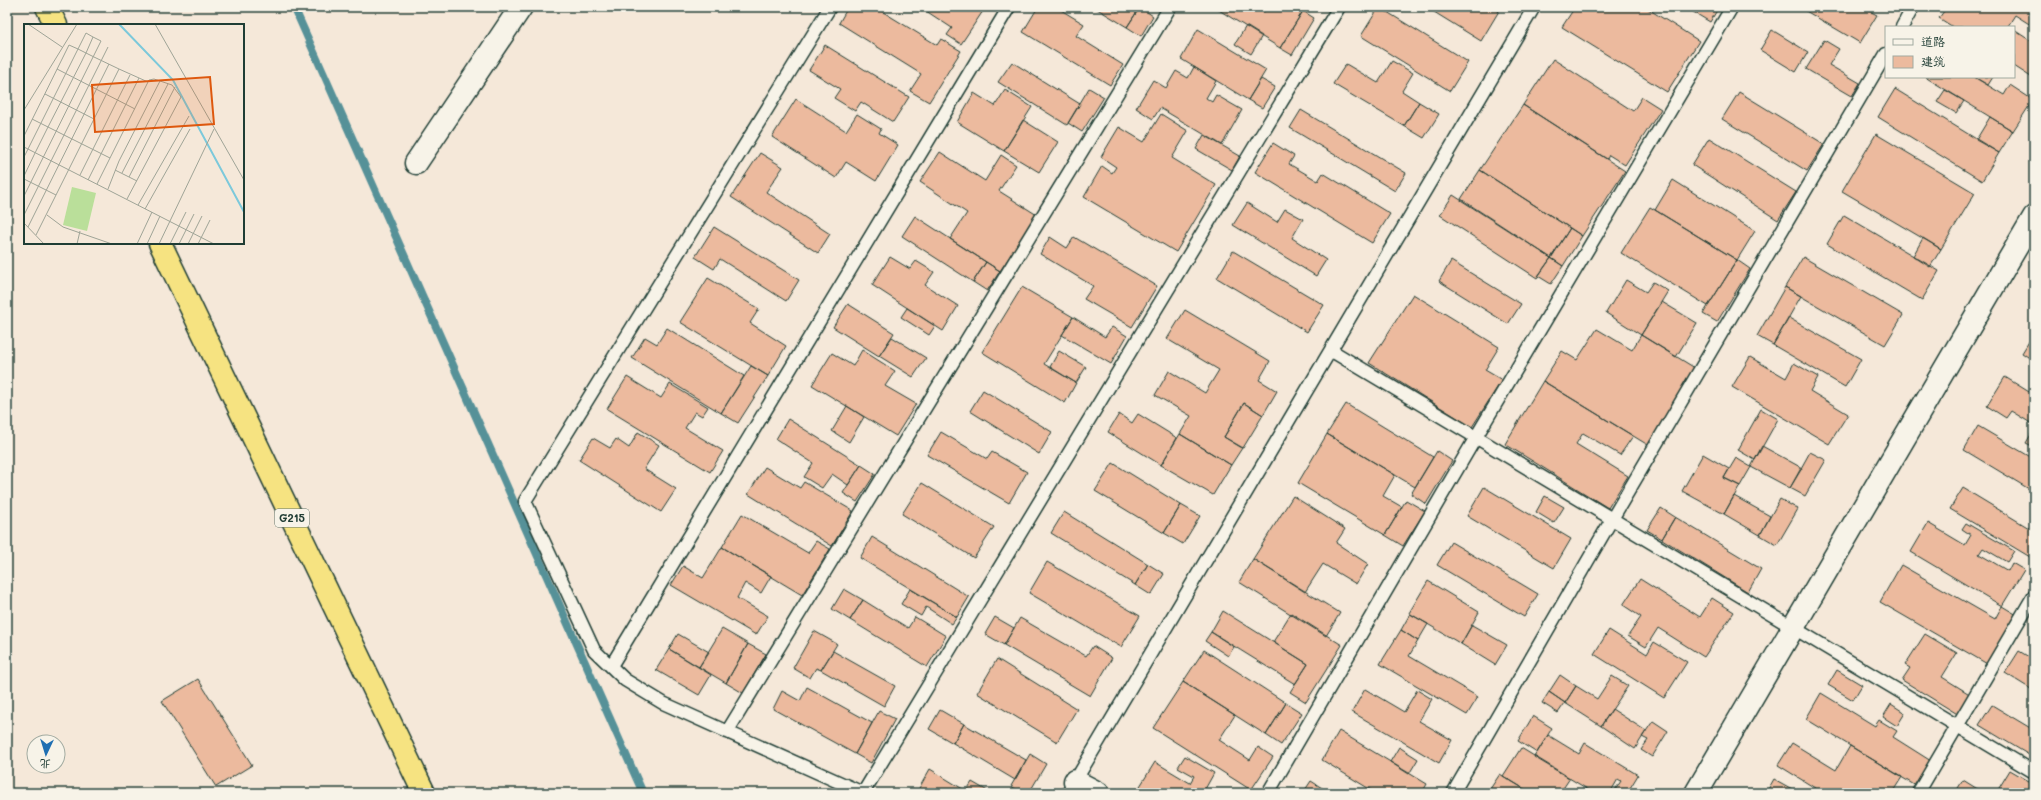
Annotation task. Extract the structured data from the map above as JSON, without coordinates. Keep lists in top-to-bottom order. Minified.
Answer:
{"streets":{"highway":["G215"]},"legend":["道路","建筑"],"north":"bottom"}
